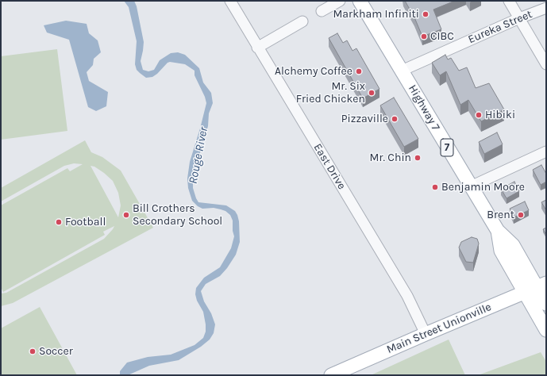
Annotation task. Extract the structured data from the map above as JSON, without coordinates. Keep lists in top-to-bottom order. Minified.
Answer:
{"streets":{"main road":["Highway 7","7","Main Street Unionville"],"street":["Eureka Street","East Drive"]},"crossings":[["Eureka Street","Highway 7"],["Highway 7","Main Street Unionville"],["East Drive","Main Street Unionville"]],"water":["Rouge River"],"places":["Markham Infiniti","CIBC","Alchemy Coffee","Mr. Six Fried Chicken","Hibiki","Pizzaville","Mr. Chin","Benjamin Moore","Bill Crothers Secondary School","Brent","Football","Soccer"]}
